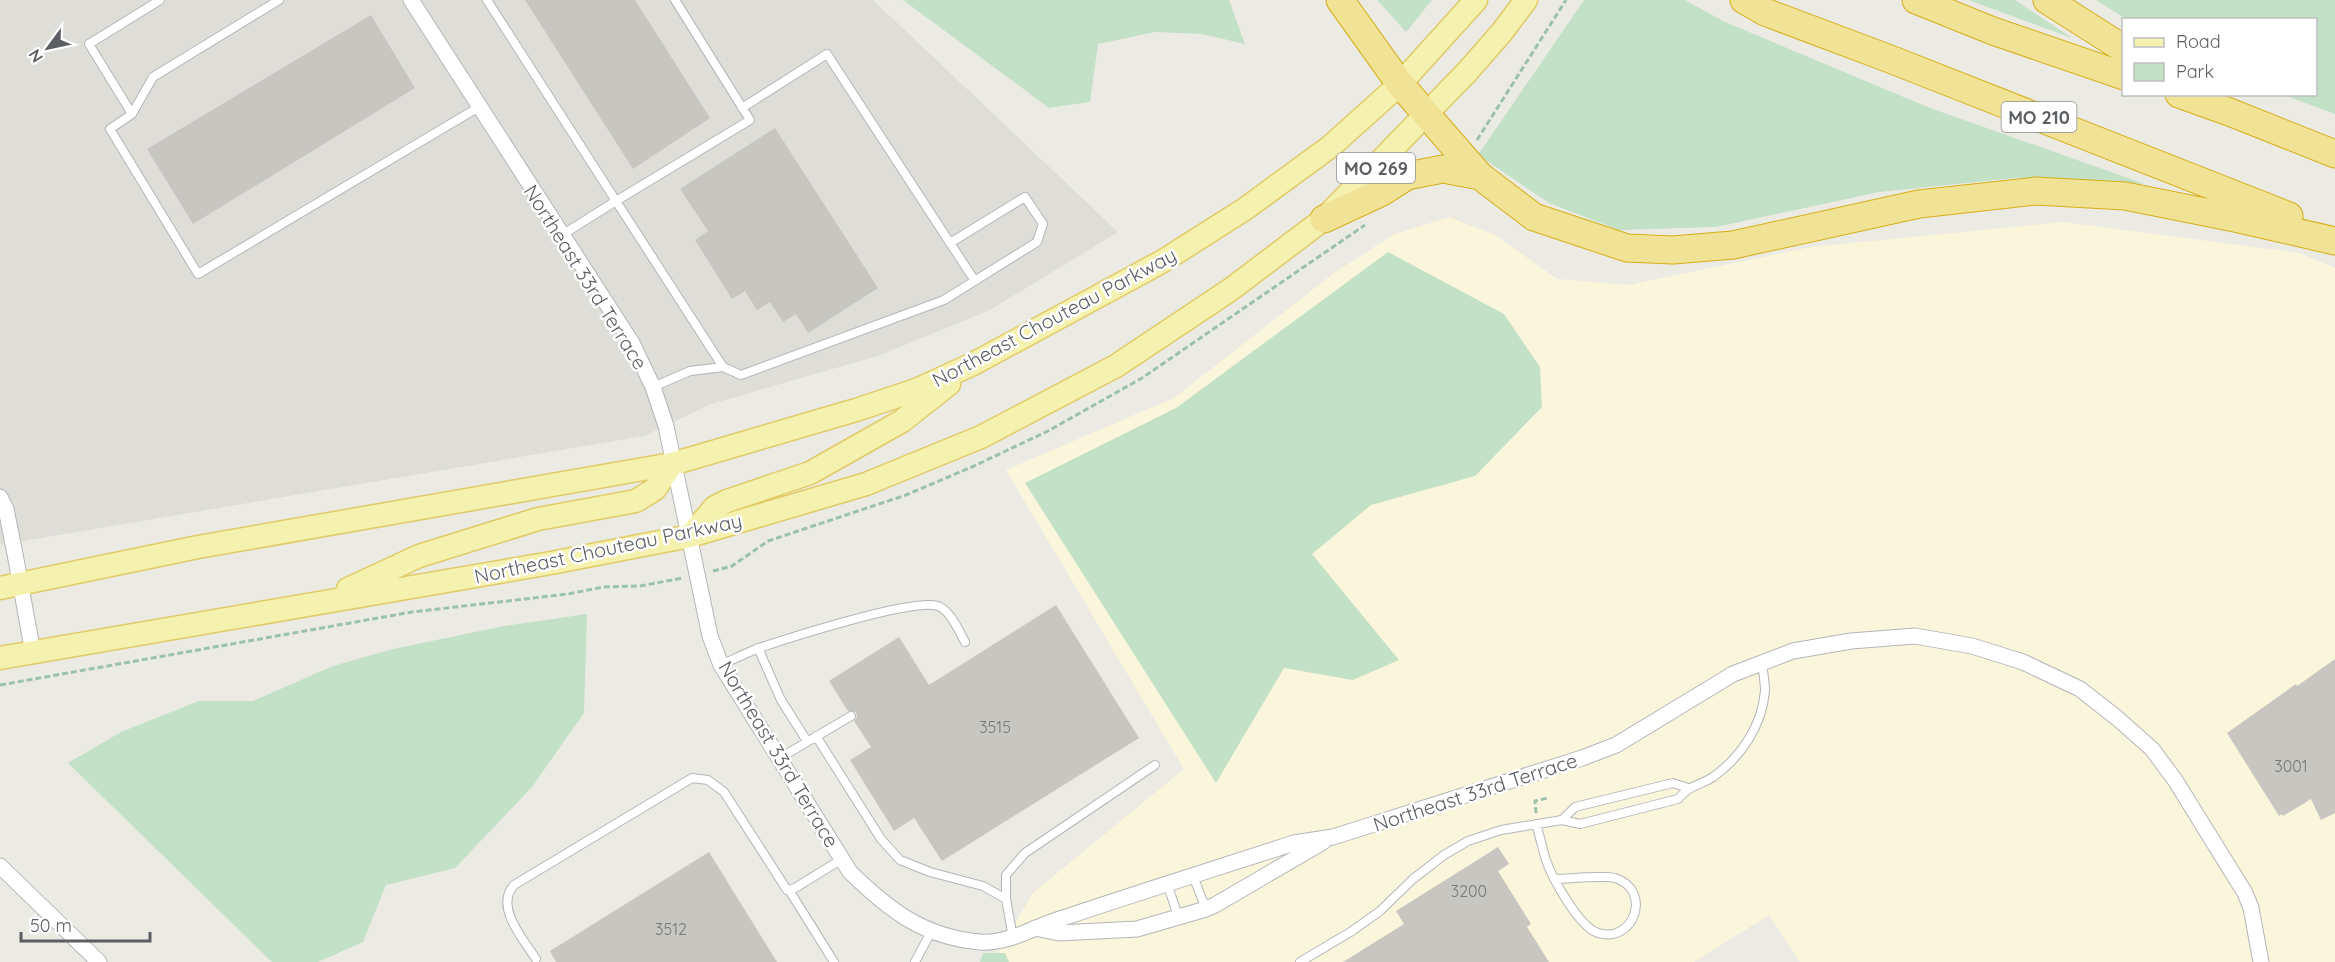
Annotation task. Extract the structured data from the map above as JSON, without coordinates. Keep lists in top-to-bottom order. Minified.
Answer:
{"streets":{"highway":["MO 210"],"main road":["MO 269","Northeast Chouteau Parkway"],"street":["Northeast 33rd Terrace"]},"crossings":[["MO 269","Northeast Chouteau Parkway"],["Northeast 33rd Terrace","Northeast Chouteau Parkway"]],"house_numbers":["3515","3001","3200","3512"],"legend":["Road","Park"],"scale_bar":"50 m","north":"bottom left"}
